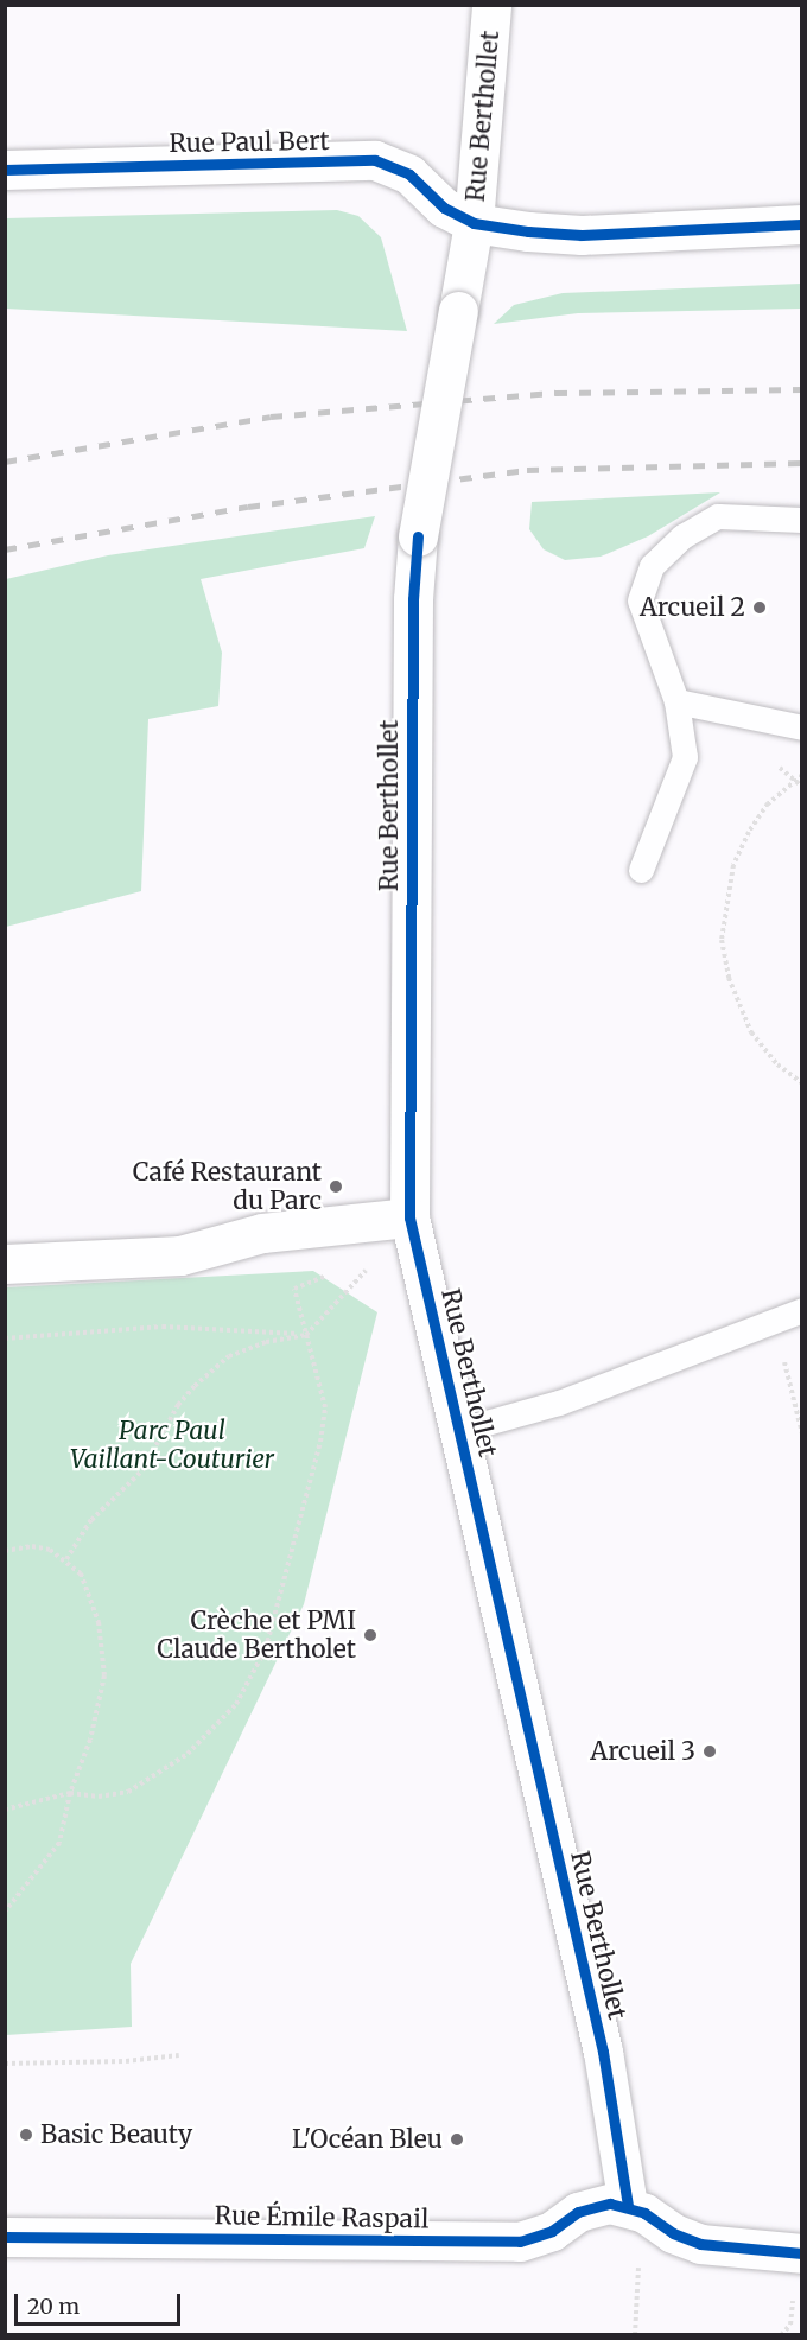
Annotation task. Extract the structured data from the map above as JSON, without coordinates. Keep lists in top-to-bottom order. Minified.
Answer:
{"streets":{"street":["Rue Berthollet","Rue Paul Bert","Rue Émile Raspail"]},"crossings":[["Rue Berthollet","Rue Paul Bert"],["Rue Berthollet","Rue Émile Raspail"]],"parks":["Parc Paul Vaillant-Couturier"],"places":["Arcueil 2","Café Restaurant du Parc","Crèche et PMI Claude Bertholet","Arcueil 3","Basic Beauty","L'Océan Bleu"],"scale_bar":"20 m"}
